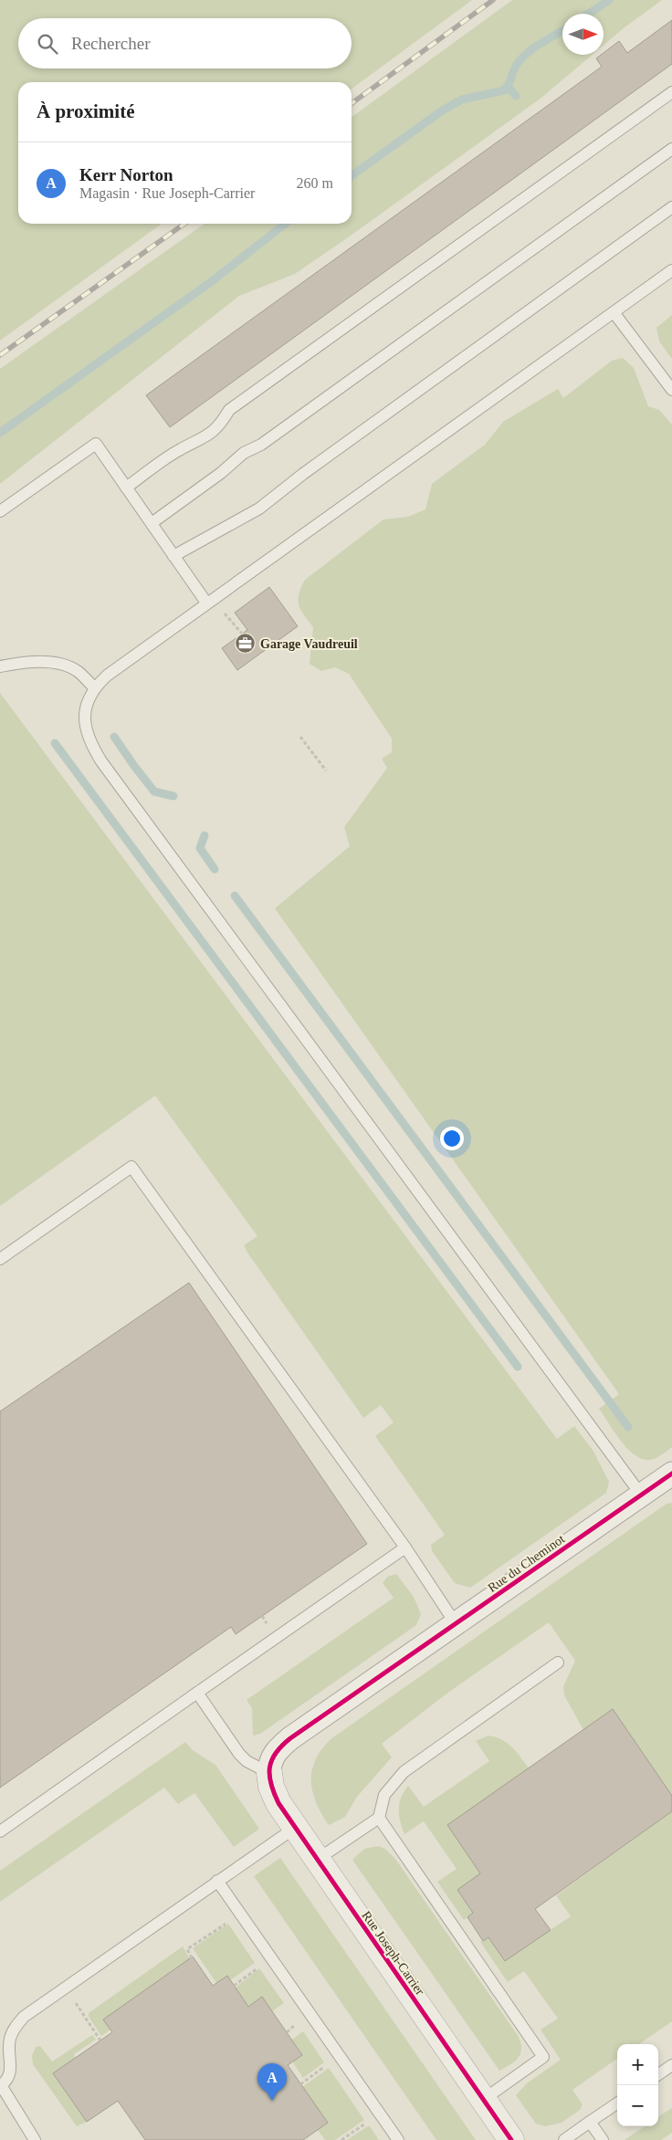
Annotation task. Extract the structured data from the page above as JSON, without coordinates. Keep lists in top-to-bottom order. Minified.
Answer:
{"streets":{"street":["Rue du Cheminot","Rue Joseph-Carrier"]},"crossings":[["Rue du Cheminot","Rue Joseph-Carrier"]],"places":{"office":["Garage Vaudreuil"]},"north":"right","page":{"search":"Rechercher","heading":"À proximité","list":[{"mark":"A","name":"Kerr Norton","note":"Magasin · Rue Joseph-Carrier","value":"260 m"}],"map_buttons":["+","−"],"pins":"A"}}
